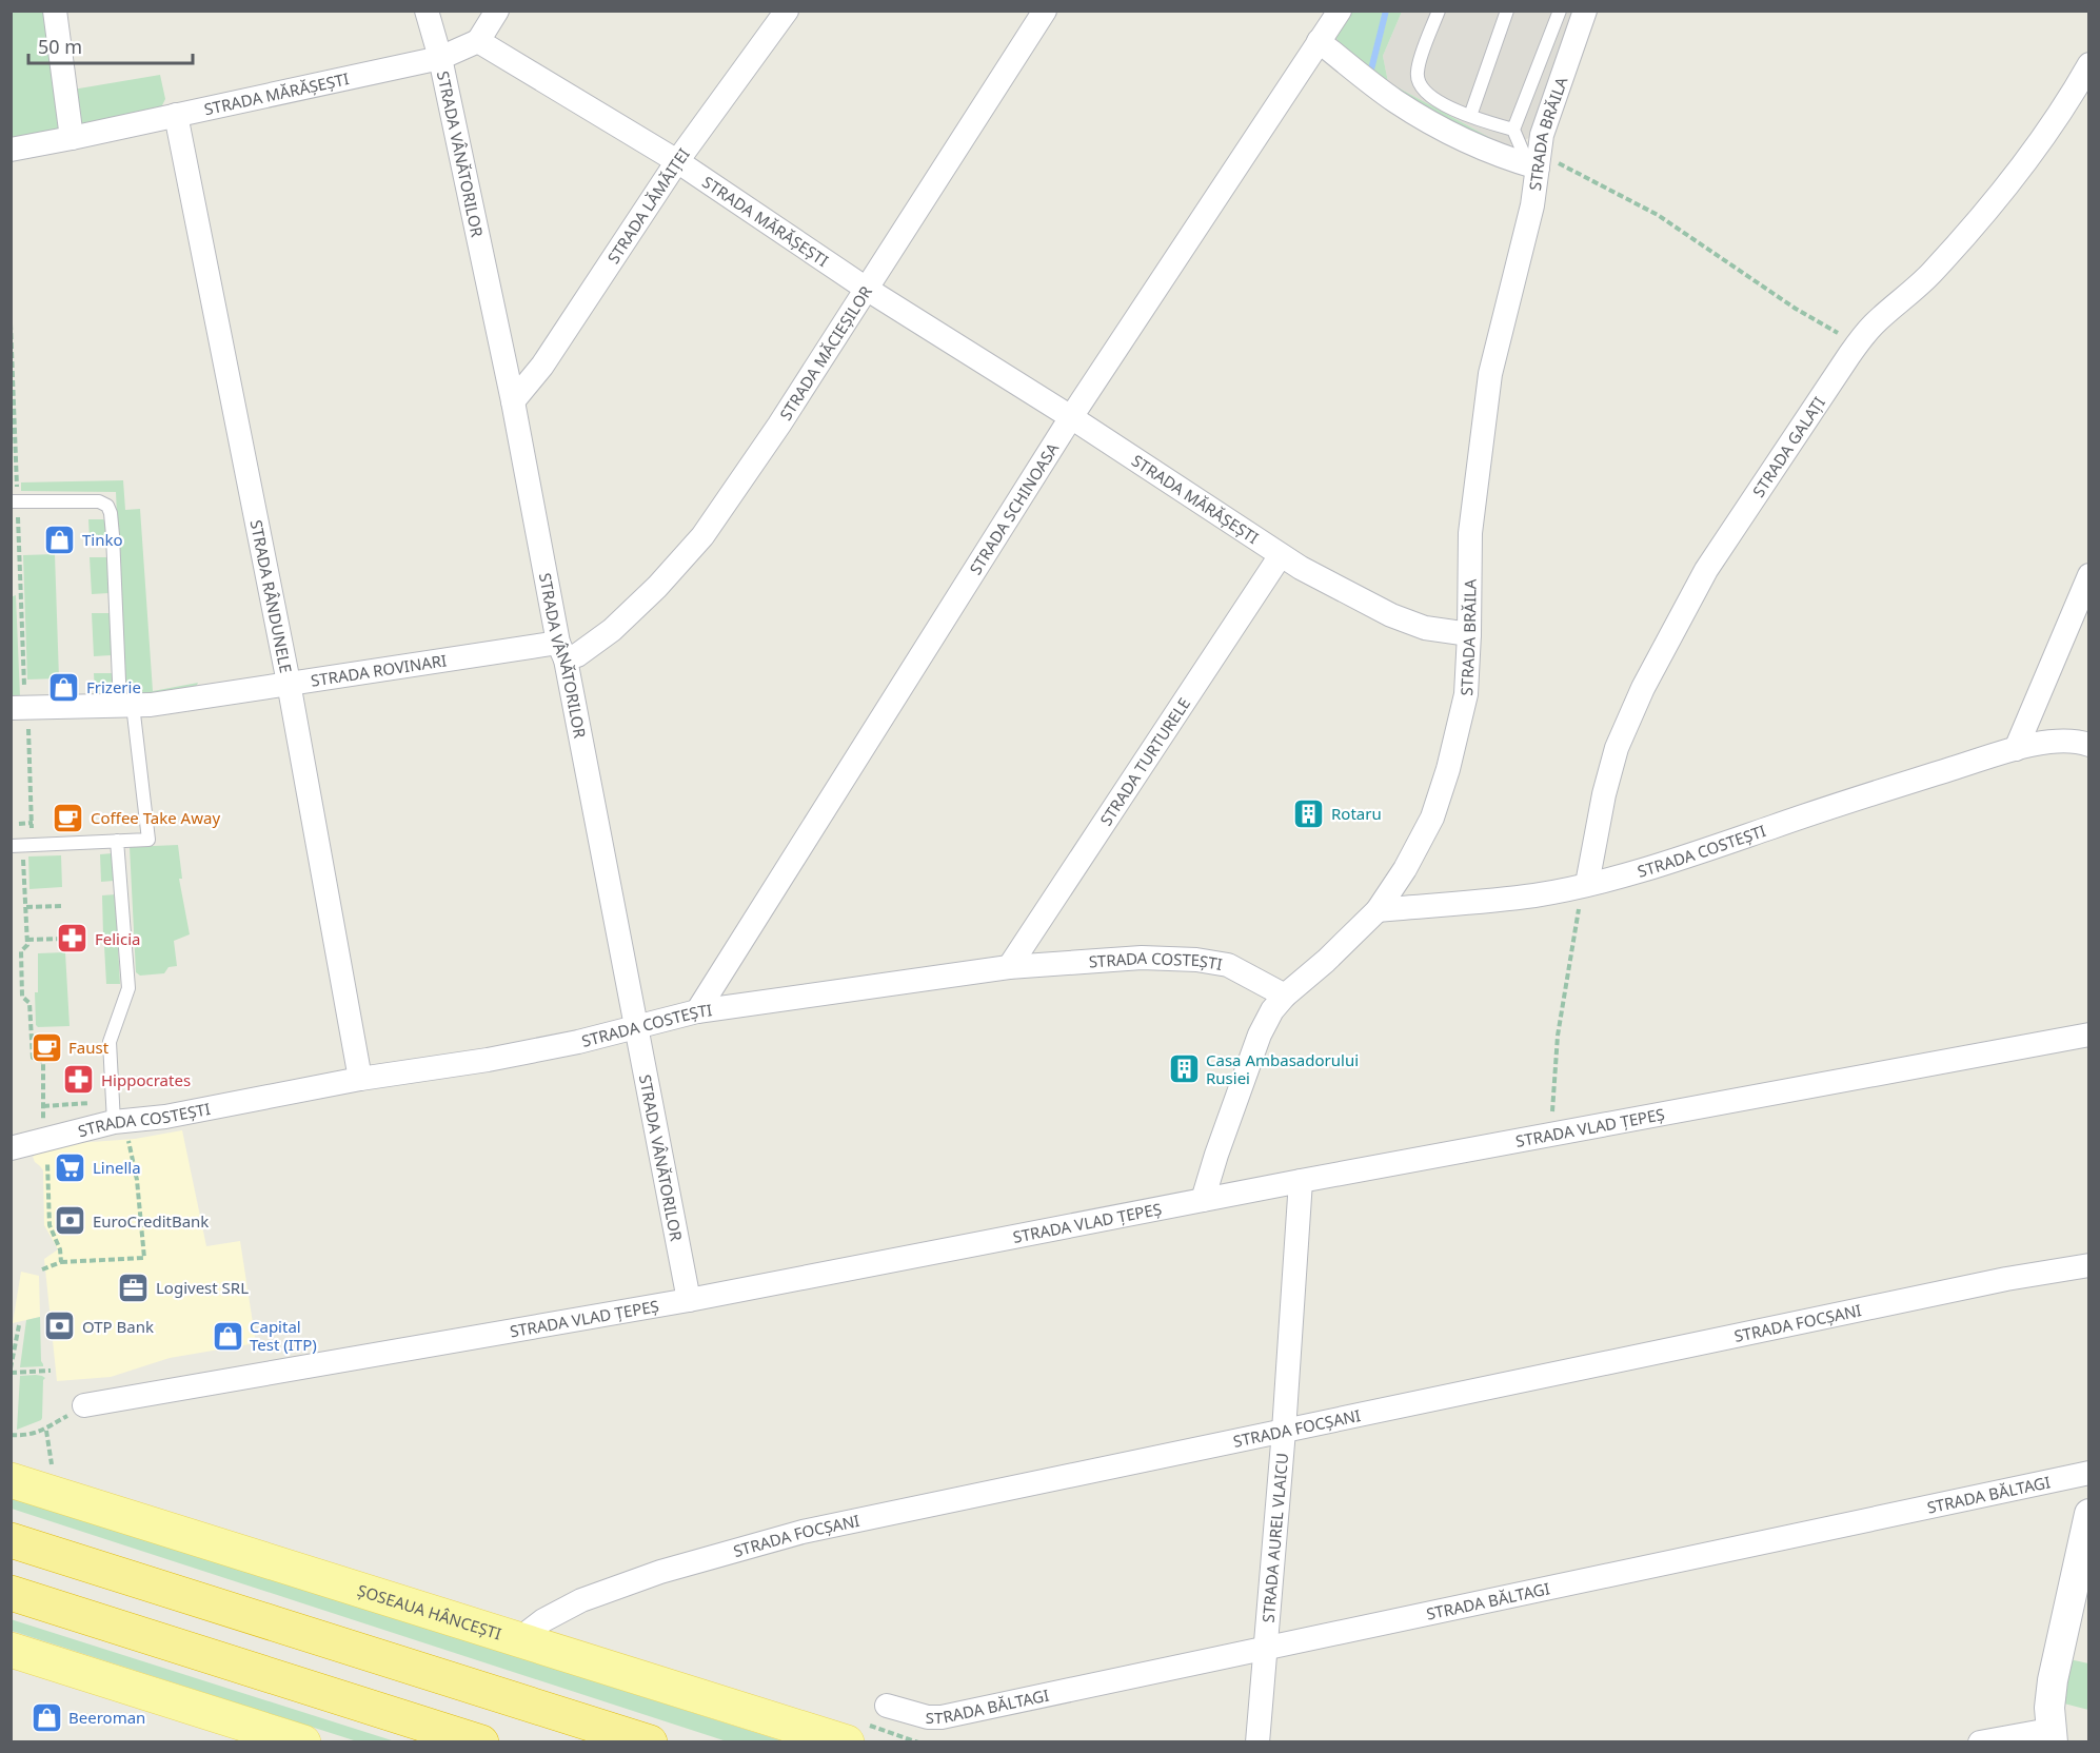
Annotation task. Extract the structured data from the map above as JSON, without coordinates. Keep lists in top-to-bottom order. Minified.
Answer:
{"streets":{"main road":["ȘOSEAUA HÂNCEȘTI"],"street":["STRADA MĂRĂȘEȘTI","STRADA BRĂILA","STRADA VÂNĂTORILOR","STRADA LĂMĂIȚEI","STRADA MĂCIEȘILOR","STRADA GALAȚI","STRADA SCHINOASA","STRADA RÂNDUNELE","STRADA ROVINARI","STRADA TURTURELE","STRADA COSTEȘTI","STRADA VLAD ȚEPEȘ","STRADA FOCȘANI","STRADA BĂLTAGI","STRADA AUREL VLAICU"]},"crossings":[["STRADA MĂRĂȘEȘTI","STRADA BRĂILA"],["STRADA MĂRĂȘEȘTI","STRADA VÂNĂTORILOR"],["STRADA MĂRĂȘEȘTI","STRADA LĂMĂIȚEI"],["STRADA MĂRĂȘEȘTI","STRADA MĂCIEȘILOR"],["STRADA MĂRĂȘEȘTI","STRADA SCHINOASA"],["STRADA MĂRĂȘEȘTI","STRADA RÂNDUNELE"],["STRADA MĂRĂȘEȘTI","STRADA TURTURELE"],["STRADA BRĂILA","STRADA COSTEȘTI"],["STRADA BRĂILA","STRADA VLAD ȚEPEȘ"],["STRADA VÂNĂTORILOR","STRADA LĂMĂIȚEI"],["STRADA VÂNĂTORILOR","STRADA MĂCIEȘILOR"],["STRADA VÂNĂTORILOR","STRADA ROVINARI"],["STRADA VÂNĂTORILOR","STRADA COSTEȘTI"],["STRADA VÂNĂTORILOR","STRADA VLAD ȚEPEȘ"],["STRADA MĂCIEȘILOR","STRADA ROVINARI"],["STRADA GALAȚI","STRADA COSTEȘTI"],["STRADA SCHINOASA","STRADA COSTEȘTI"],["STRADA RÂNDUNELE","STRADA ROVINARI"],["STRADA RÂNDUNELE","STRADA COSTEȘTI"],["STRADA TURTURELE","STRADA COSTEȘTI"],["STRADA VLAD ȚEPEȘ","STRADA AUREL VLAICU"],["STRADA FOCȘANI","STRADA AUREL VLAICU"],["STRADA FOCȘANI","ȘOSEAUA HÂNCEȘTI"],["STRADA BĂLTAGI","STRADA AUREL VLAICU"]],"places":{"shop":["Tinko","Frizerie","Capital Test (ITP)","Beeroman"],"building":["Rotaru","Casa Ambasadorului Rusiei"],"cafe":["Coffee Take Away","Faust"],"pharmacy":["Felicia","Hippocrates"],"supermarket":["Linella"],"bank":["EuroCreditBank","OTP Bank"],"office":["Logivest SRL"]},"scale_bar":"50 m"}
